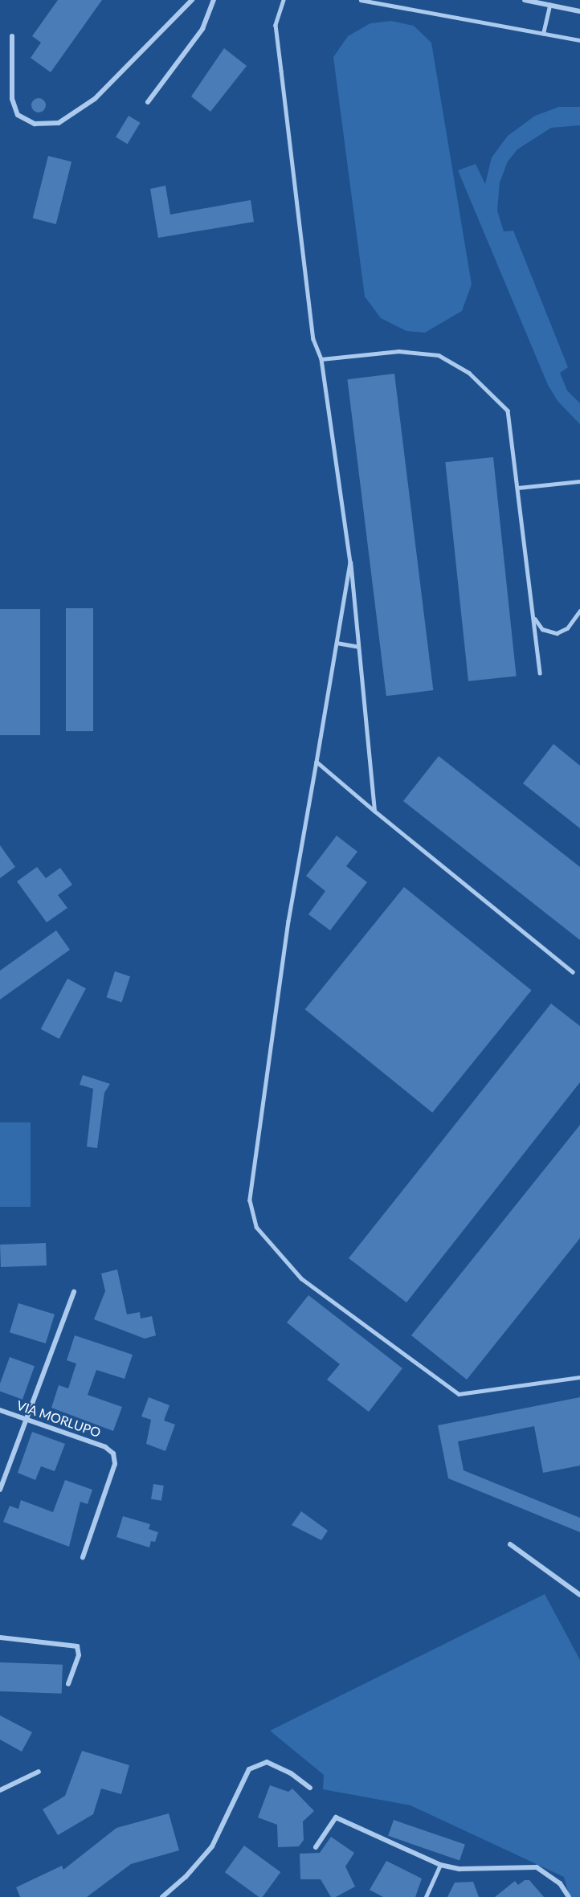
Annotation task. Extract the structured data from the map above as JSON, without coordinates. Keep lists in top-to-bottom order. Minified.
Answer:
{"streets":{"street":["VIA MORLUPO"]}}
